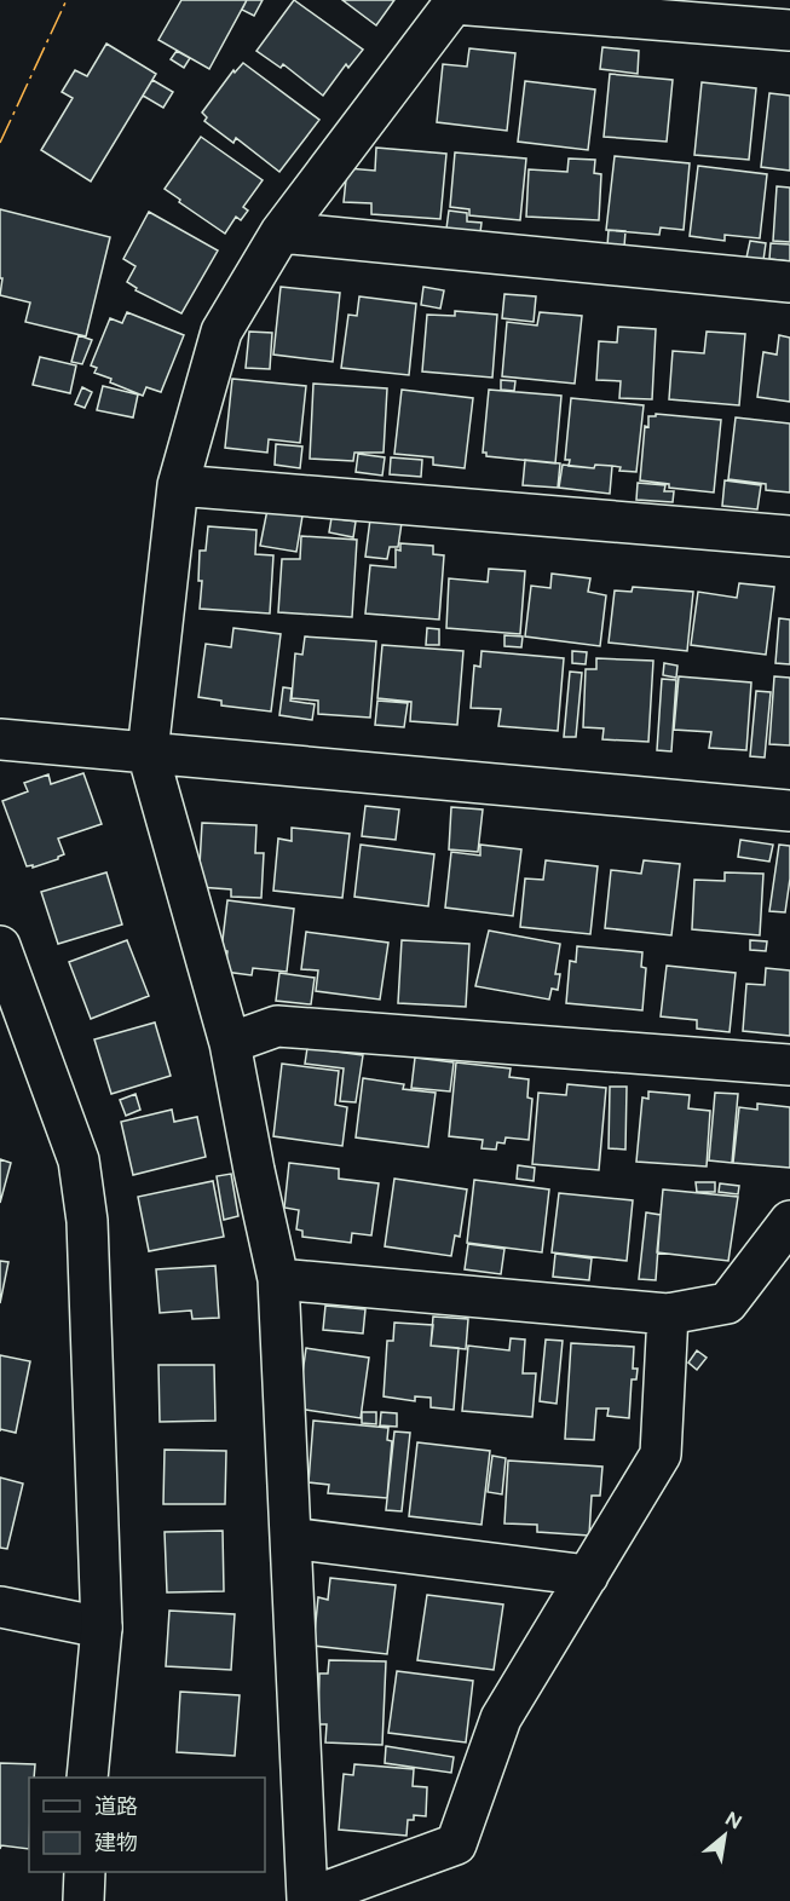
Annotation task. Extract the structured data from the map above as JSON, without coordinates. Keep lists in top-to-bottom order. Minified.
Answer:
{"legend":["道路","建物"],"north":"top right"}
